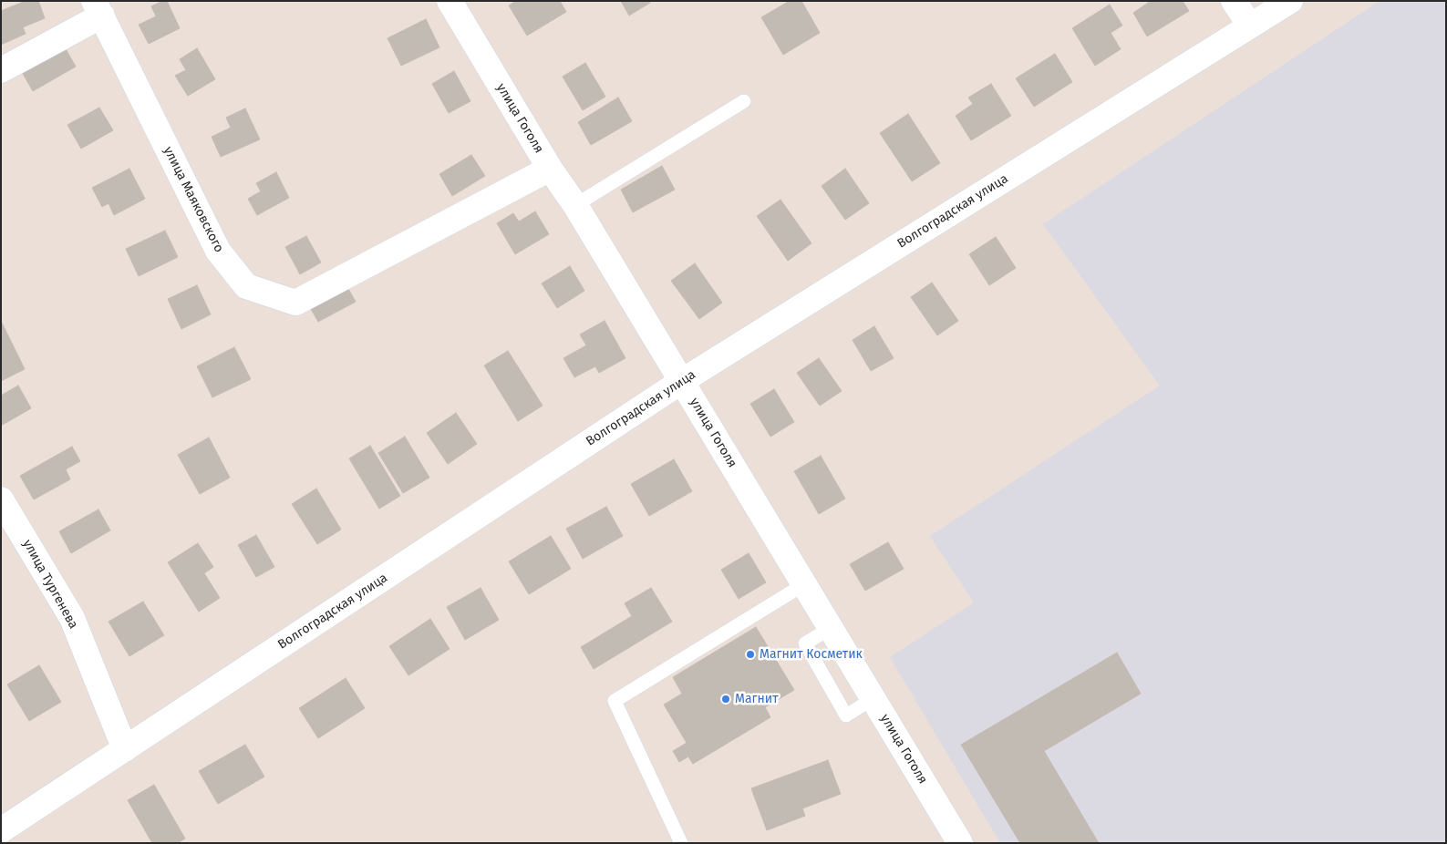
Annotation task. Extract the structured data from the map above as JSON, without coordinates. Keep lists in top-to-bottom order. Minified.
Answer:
{"streets":{"street":["улица Гоголя","улица Маяковского","Волгоградская улица","улица Тургенева"]},"crossings":[["улица Гоголя","улица Маяковского"],["улица Гоголя","Волгоградская улица"],["Волгоградская улица","улица Тургенева"]],"places":["Магнит Косметик","Магнит"]}
